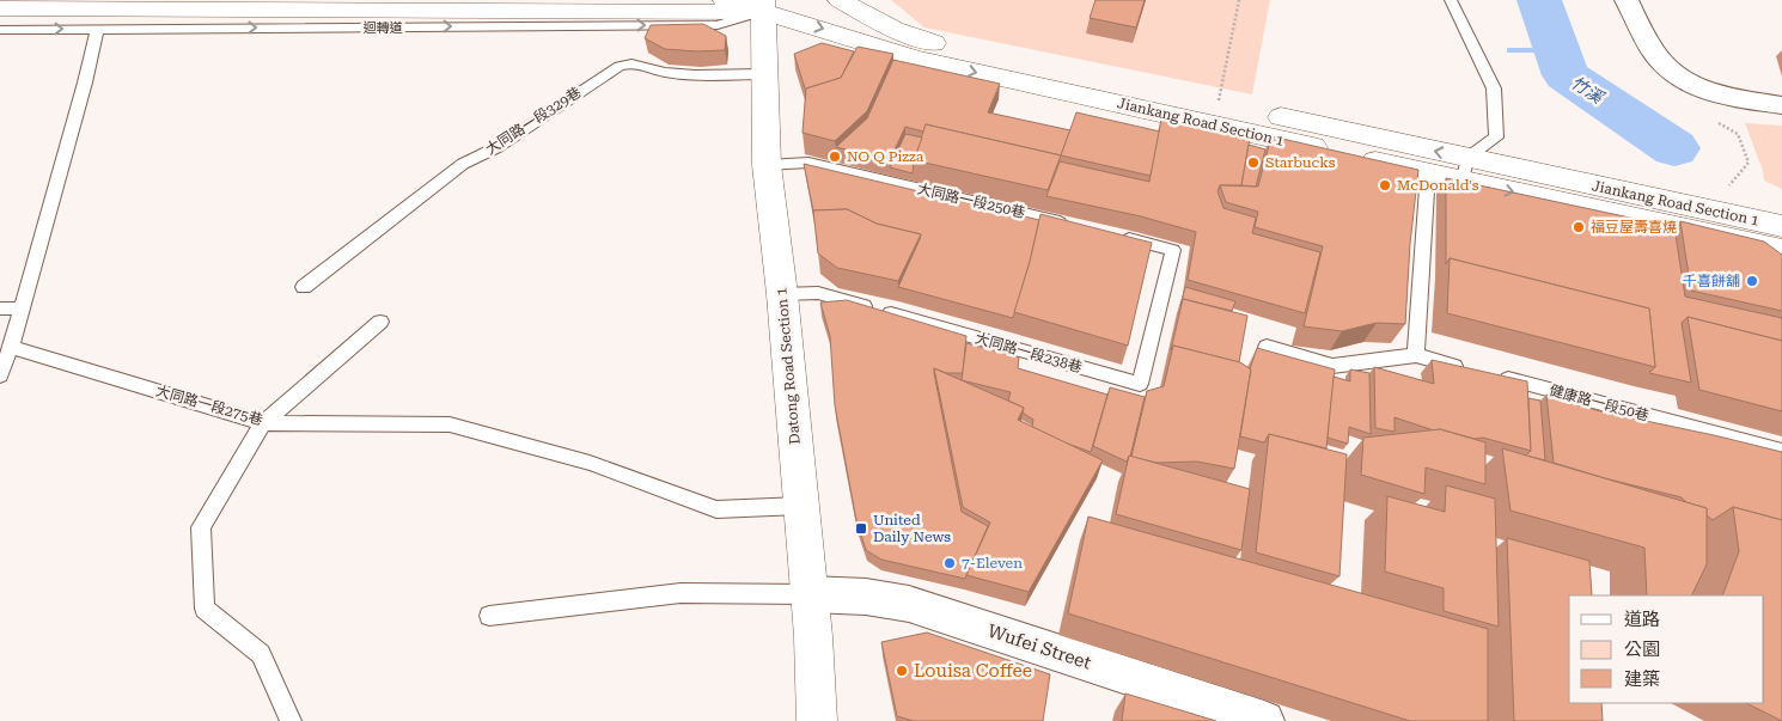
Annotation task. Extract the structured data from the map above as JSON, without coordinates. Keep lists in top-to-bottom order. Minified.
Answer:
{"streets":{"street":["Jiankang Road Section 1","Datong Road Section 1","Wufei Street"],"lane":["迴轉道","大同路一段329巷","大同路一段250巷","大同路一段238巷","健康路一段50巷","大同路一段275巷"]},"crossings":[["迴轉道","Jiankang Road Section 1"],["迴轉道","Datong Road Section 1"],["大同路一段329巷","Datong Road Section 1"],["Jiankang Road Section 1","Datong Road Section 1"],["大同路一段250巷","Datong Road Section 1"],["大同路一段238巷","Datong Road Section 1"],["Datong Road Section 1","大同路一段275巷"],["Datong Road Section 1","Wufei Street"]],"one_way":["迴轉道"],"water":["竹溪"],"places":{"other":["NO Q Pizza","Starbucks","McDonald's","福豆屋壽喜燒","千喜餅舖","7-Eleven","Louisa Coffee"],"transit":["United Daily News"]},"legend":["道路","公園","建築"]}
